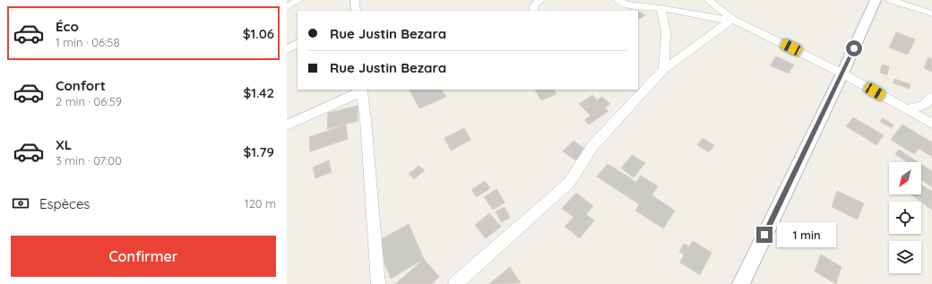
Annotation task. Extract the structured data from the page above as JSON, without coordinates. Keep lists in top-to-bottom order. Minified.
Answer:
{"north":"bottom left","page":{"list":[{"name":"Éco","note":"1 min · 06:58","value":"$1.06"},{"name":"Confort","note":"2 min · 06:59","value":"$1.42"},{"name":"XL","note":"3 min · 07:00","value":"$1.79"}],"banner":["Rue Justin Bezara","Rue Justin Bezara"],"pay":["Espèces","120 m"],"bubble":"1 min","buttons":"Confirmer"}}
